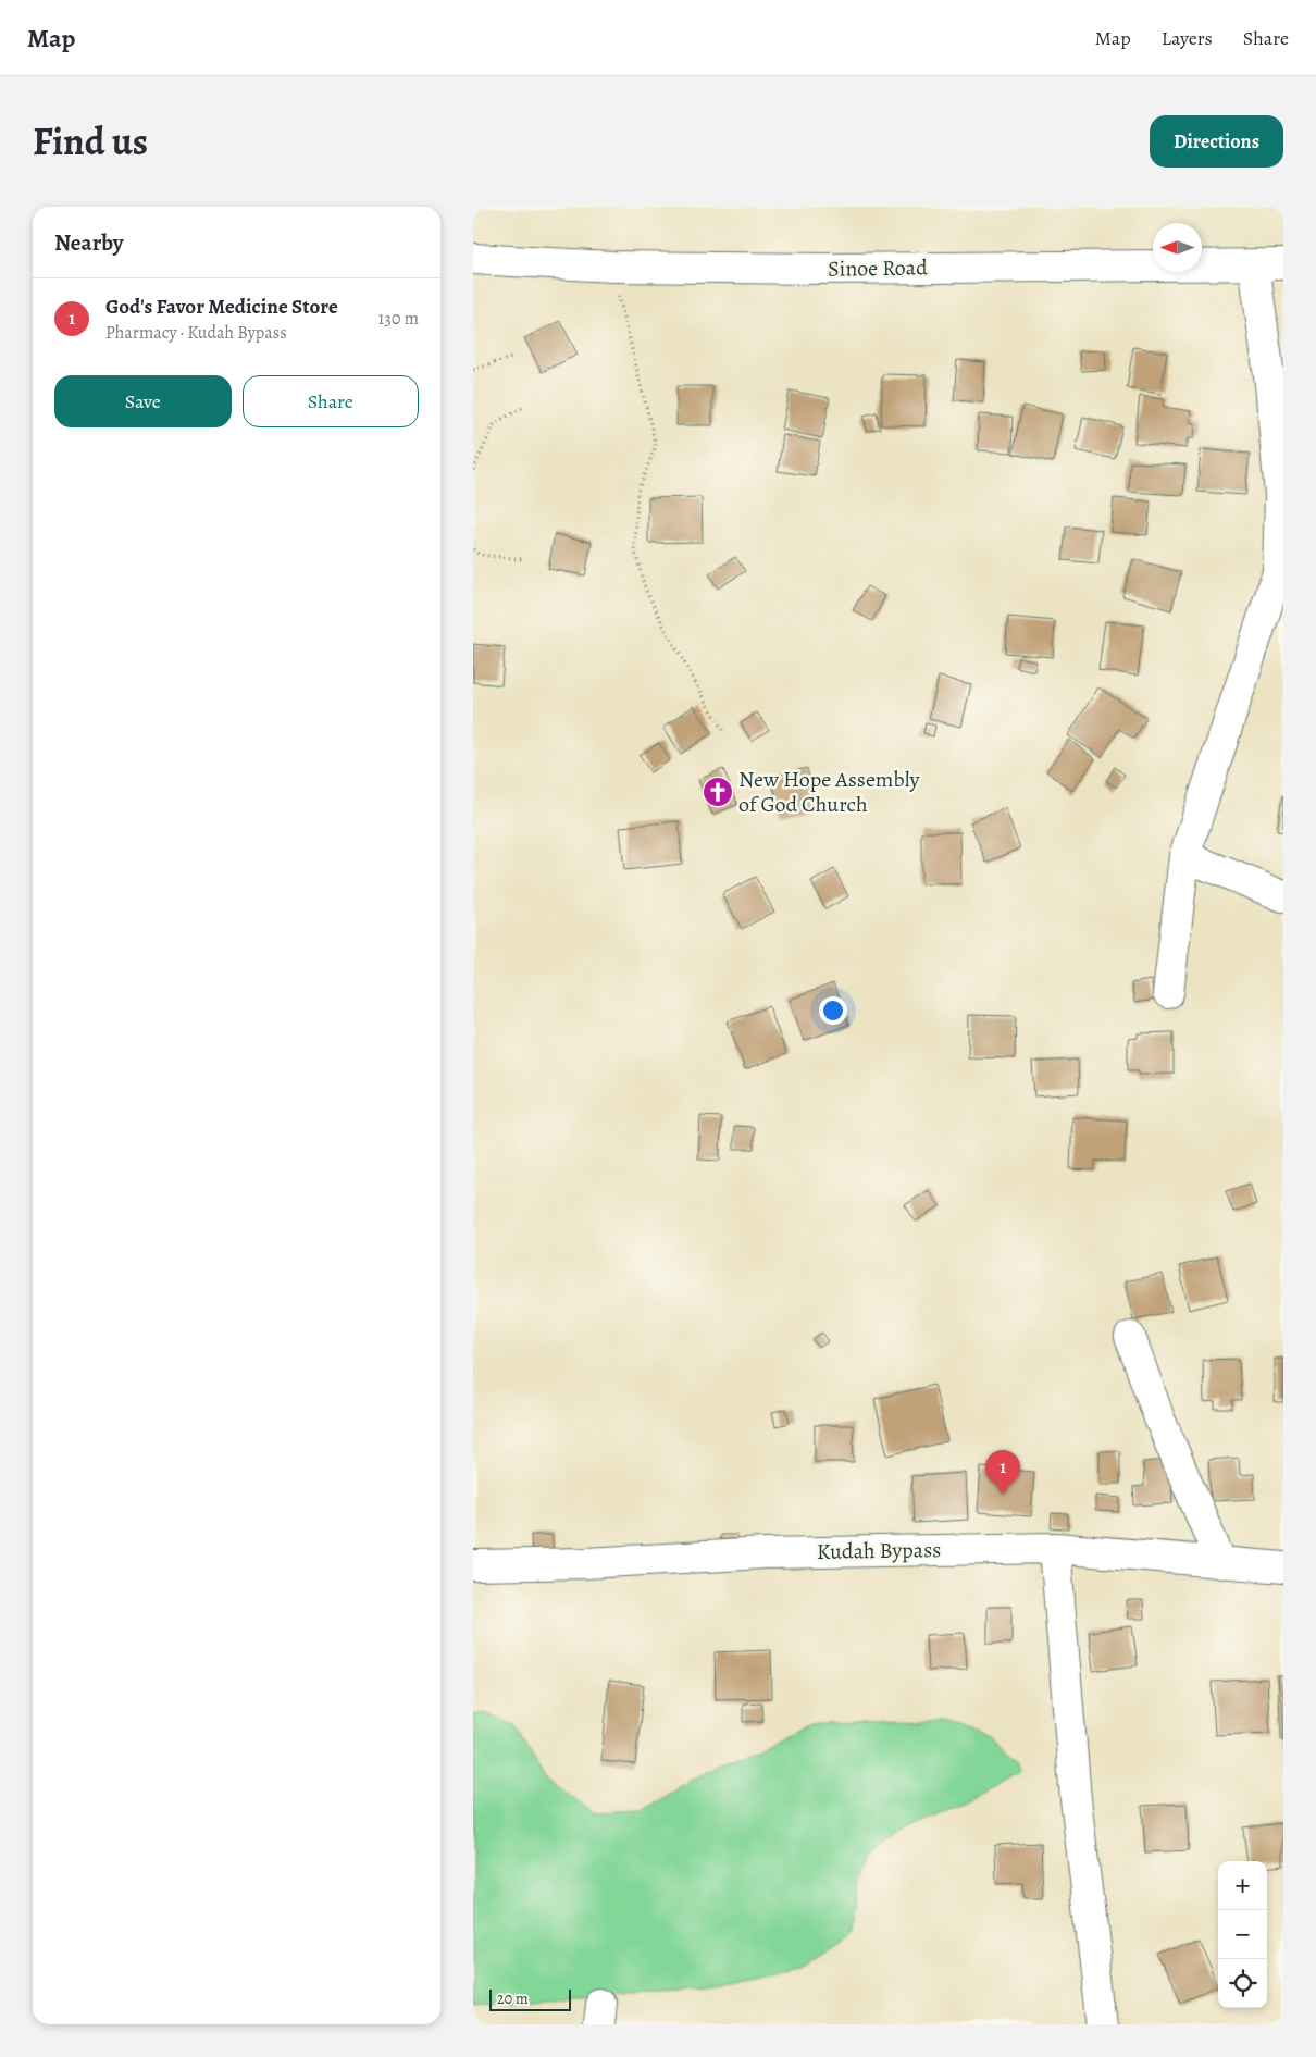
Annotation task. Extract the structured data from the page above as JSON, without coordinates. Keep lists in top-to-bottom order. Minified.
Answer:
{"streets":{"main road":["Sinoe Road","Kudah Bypass"]},"places":{"church":["New Hope Assembly of God Church"]},"scale_bar":"20 m","north":"left","page":{"header":"Map","nav":["Map","Layers","Share"],"title":"Find us","buttons":["Directions",["Save","Share"]],"heading":"Nearby","list":[{"mark":"1","name":"God's Favor Medicine Store","note":"Pharmacy · Kudah Bypass","value":"130 m"}],"pins":"1","map_buttons":["+","−"],"scale":"20 m"}}
